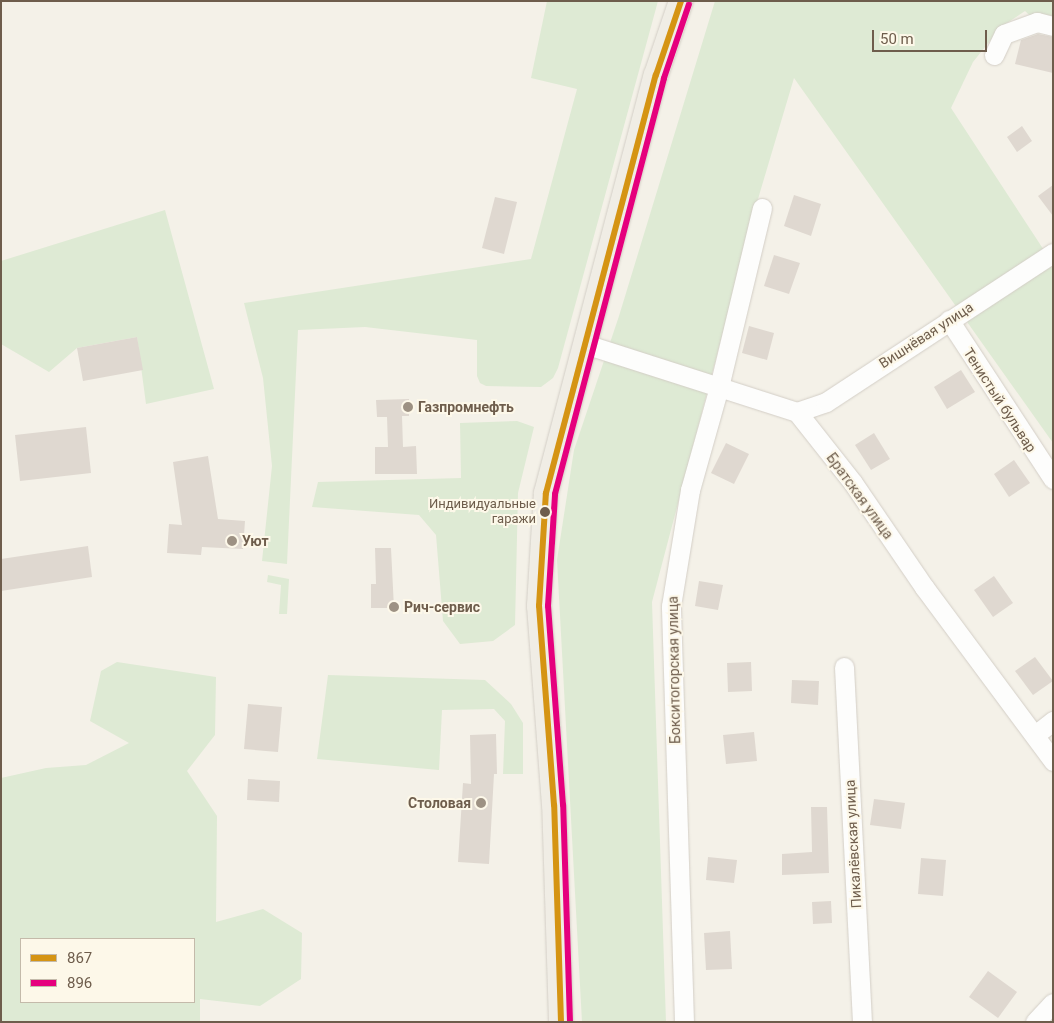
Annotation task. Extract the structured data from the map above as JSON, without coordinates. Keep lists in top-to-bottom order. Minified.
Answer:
{"streets":{"street":["Вишнёвая улица","Тенистый бульвар","Братская улица","Бокситогорская улица","Пикалёвская улица"]},"crossings":[["Вишнёвая улица","Тенистый бульвар"],["Вишнёвая улица","Братская улица"]],"places":["Газпромнефть","Индивидуальные гаражи","Уют","Рич-сервис","Столовая"],"lines":["transit line 867","transit line 896"],"legend":["867","896"],"scale_bar":"50 m"}
